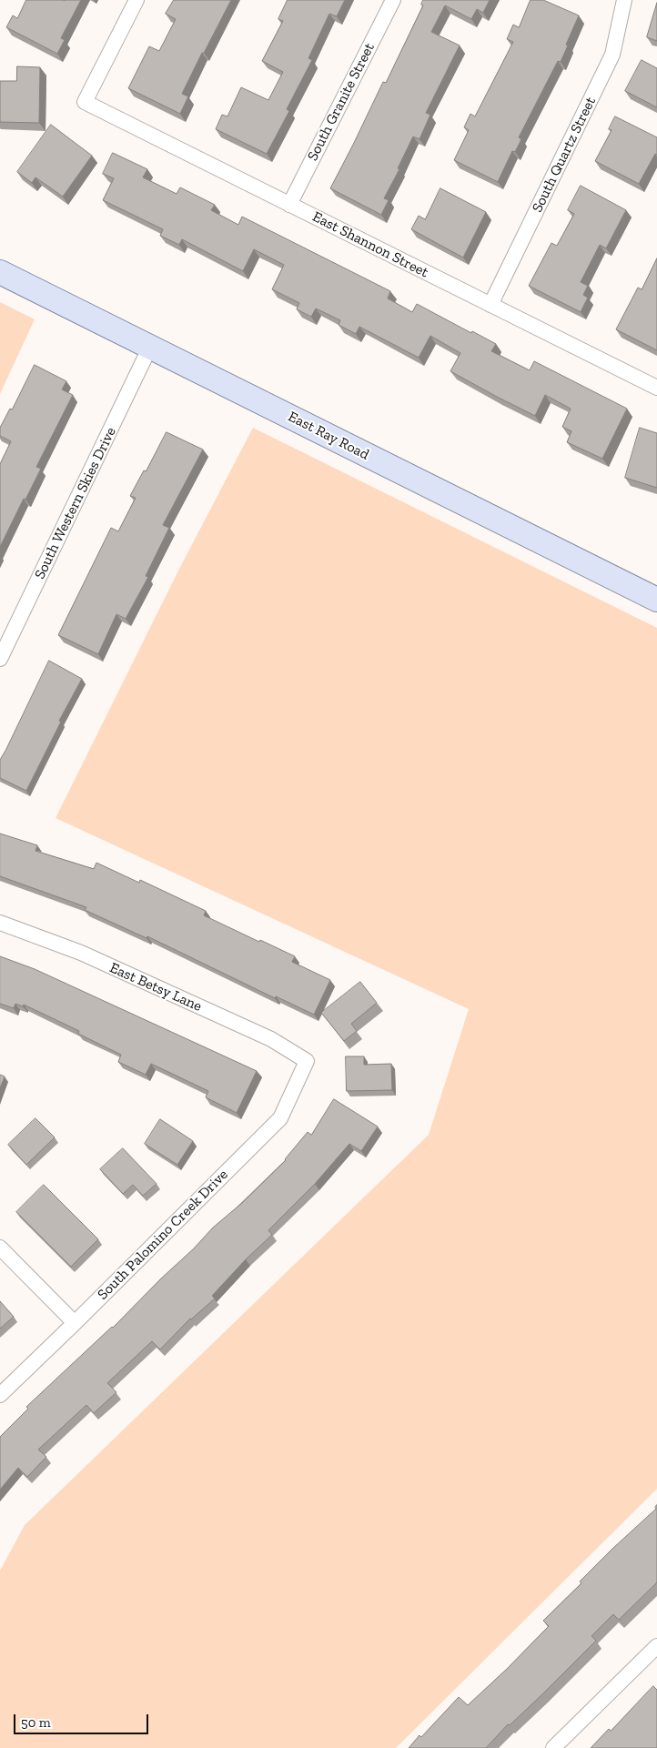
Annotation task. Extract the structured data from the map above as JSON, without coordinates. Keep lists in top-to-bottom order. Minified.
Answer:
{"streets":{"main road":["East Ray Road"],"street":["South Granite Street","South Quartz Street","East Shannon Street","South Western Skies Drive","East Betsy Lane","South Palomino Creek Drive"]},"crossings":[["South Granite Street","East Shannon Street"],["South Quartz Street","East Shannon Street"],["East Ray Road","South Western Skies Drive"],["East Betsy Lane","South Palomino Creek Drive"]],"scale_bar":"50 m"}
